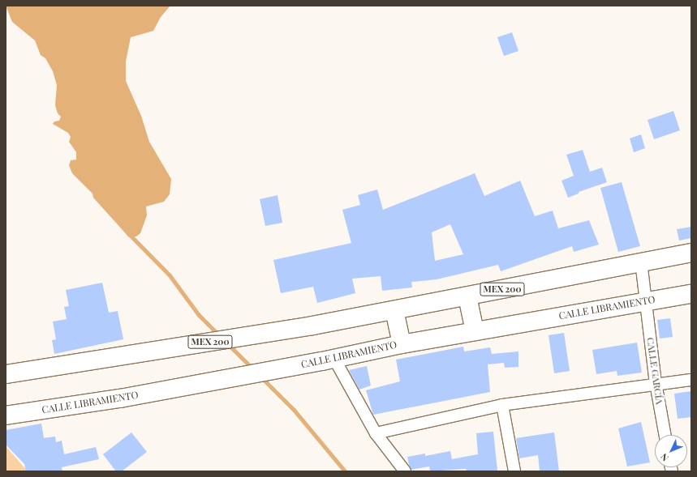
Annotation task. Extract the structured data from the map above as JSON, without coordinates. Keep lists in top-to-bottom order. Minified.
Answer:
{"streets":{"highway":["MEX 200","CALLE LIBRAMIENTO"],"street":["CALLE GARCÍA"]},"crossings":[["MEX 200","CALLE GARCÍA"],["CALLE LIBRAMIENTO","CALLE GARCÍA"]],"north":"bottom left"}
